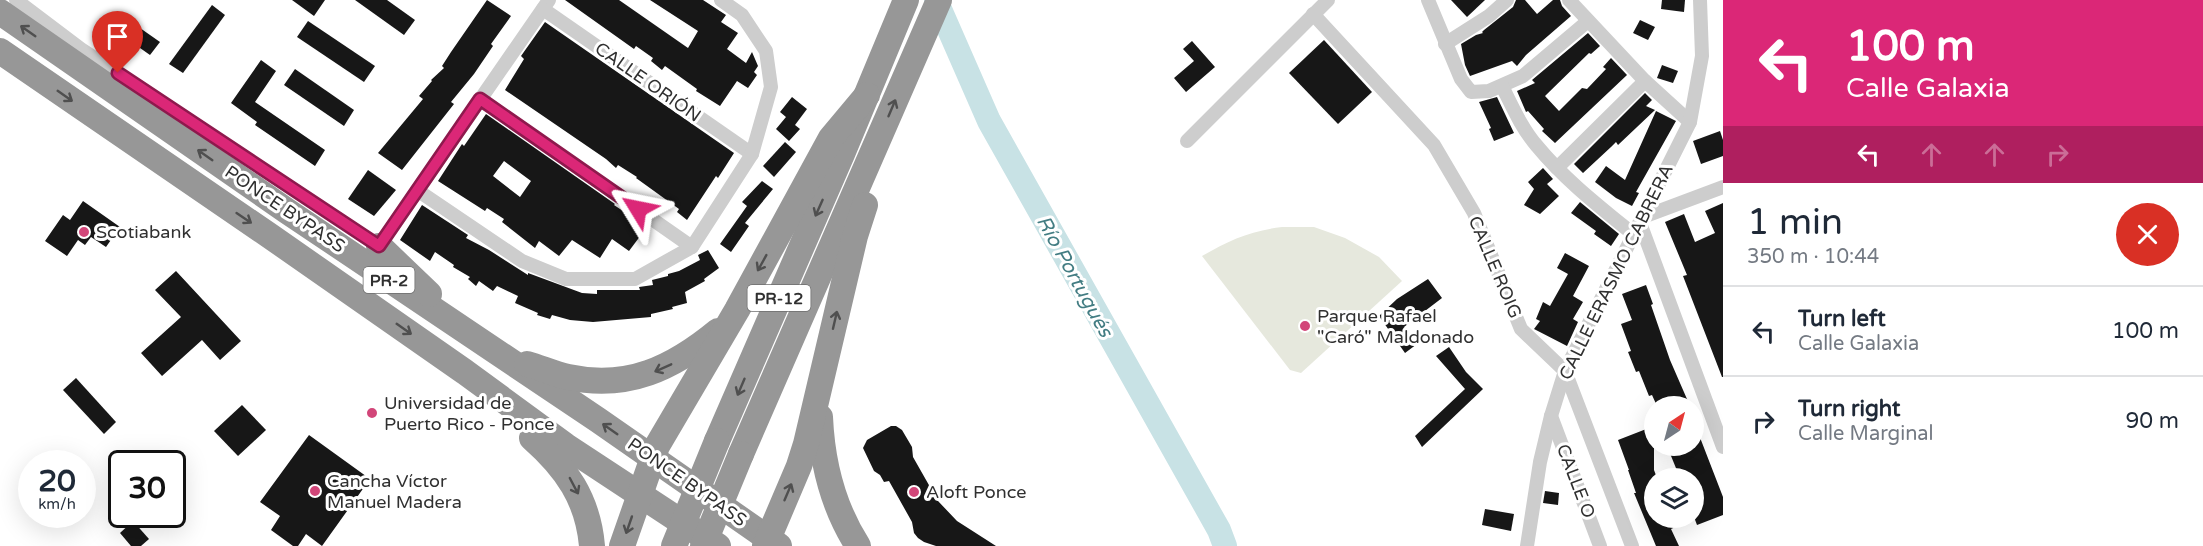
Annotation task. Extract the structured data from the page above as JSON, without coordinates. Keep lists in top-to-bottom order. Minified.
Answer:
{"streets":{"highway":["PONCE BYPASS","PR-2","PR-12"],"street":["CALLE ORIÓN","CALLE ROIG","CALLE ERASMO CABRERA","CALLE O"]},"crossings":[["CALLE ROIG","CALLE ERASMO CABRERA"],["CALLE ERASMO CABRERA","CALLE O"]],"water":["Río Portugués"],"places":["Scotiabank","Parque Rafael \"Caró\" Maldonado","Universidad de Puerto Rico - Ponce","Cancha Víctor Manuel Madera","Aloft Ponce"],"north":"top right","page":{"turn":["100 m","Calle Galaxia"],"heading":["1 min","350 m · 10:44"],"list":[{"name":"Turn left","note":"Calle Galaxia","value":"100 m"},{"name":"Turn right","note":"Calle Marginal","value":"90 m"}],"speed":"20 km/h","limit":"30"}}
